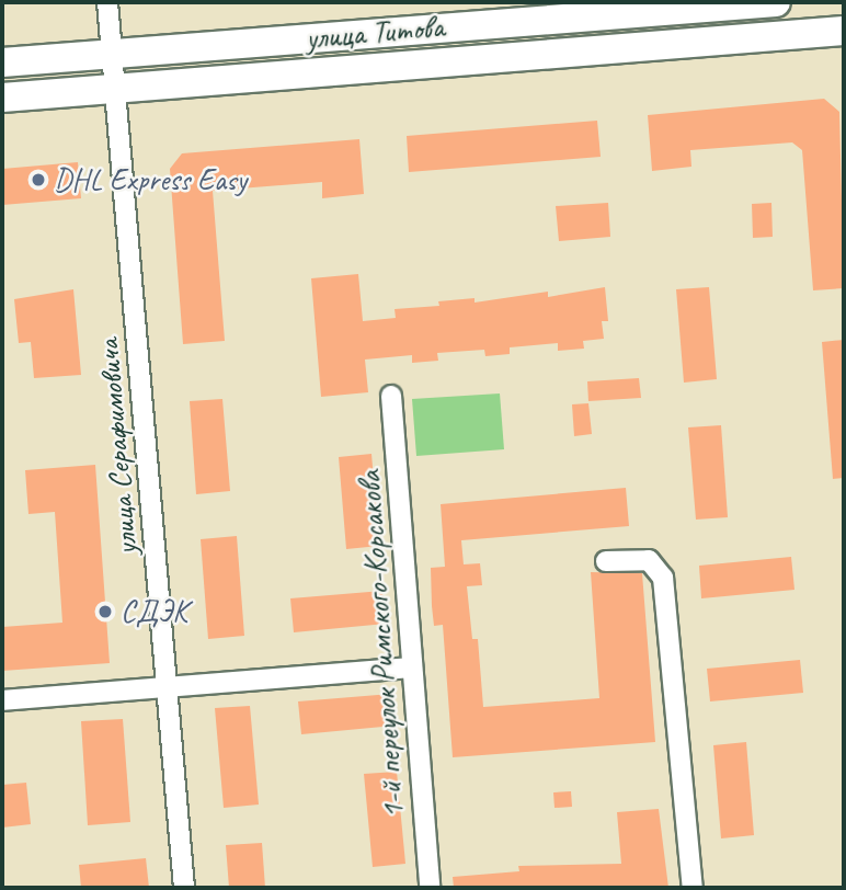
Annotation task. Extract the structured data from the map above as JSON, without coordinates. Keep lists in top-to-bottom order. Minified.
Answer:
{"streets":{"main road":["улица Титова"],"street":["улица Серафимовича","1-й переулок Римского-Корсакова"]},"crossings":[["улица Титова","улица Серафимовича"]],"places":["DHL Express Easy","СДЭК"]}
